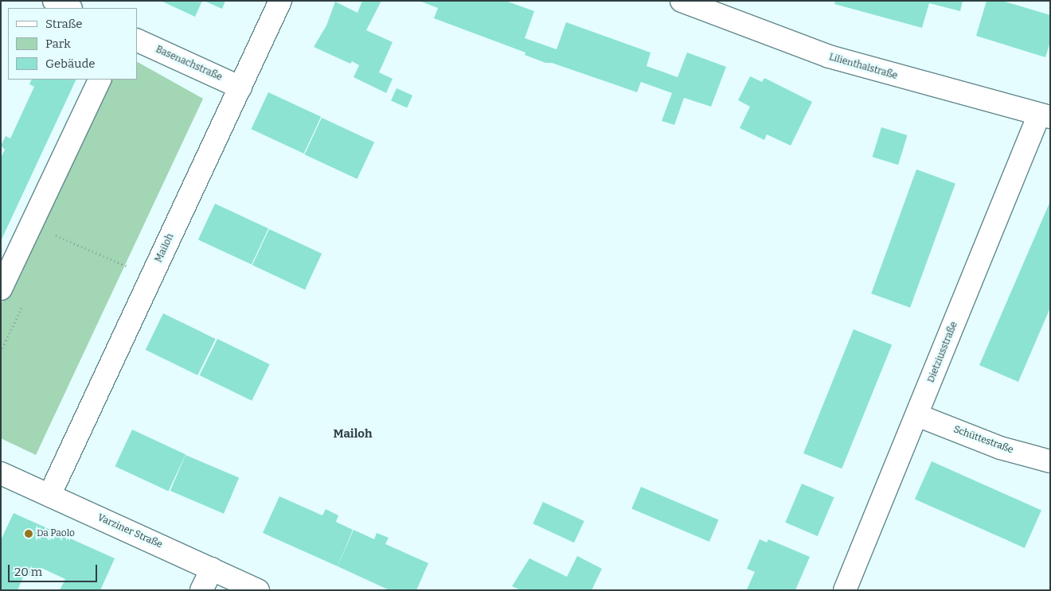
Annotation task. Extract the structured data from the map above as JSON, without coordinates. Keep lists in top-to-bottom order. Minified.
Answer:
{"streets":{"street":["Basenachstraße","Lilienthalstraße","Mailoh","Dietziusstraße","Schüttestraße","Varziner Straße"]},"crossings":[["Basenachstraße","Mailoh"],["Lilienthalstraße","Dietziusstraße"],["Mailoh","Varziner Straße"],["Dietziusstraße","Schüttestraße"]],"districts":["Mailoh"],"places":["Da Paolo"],"legend":["Straße","Park","Gebäude"],"scale_bar":"20 m"}
